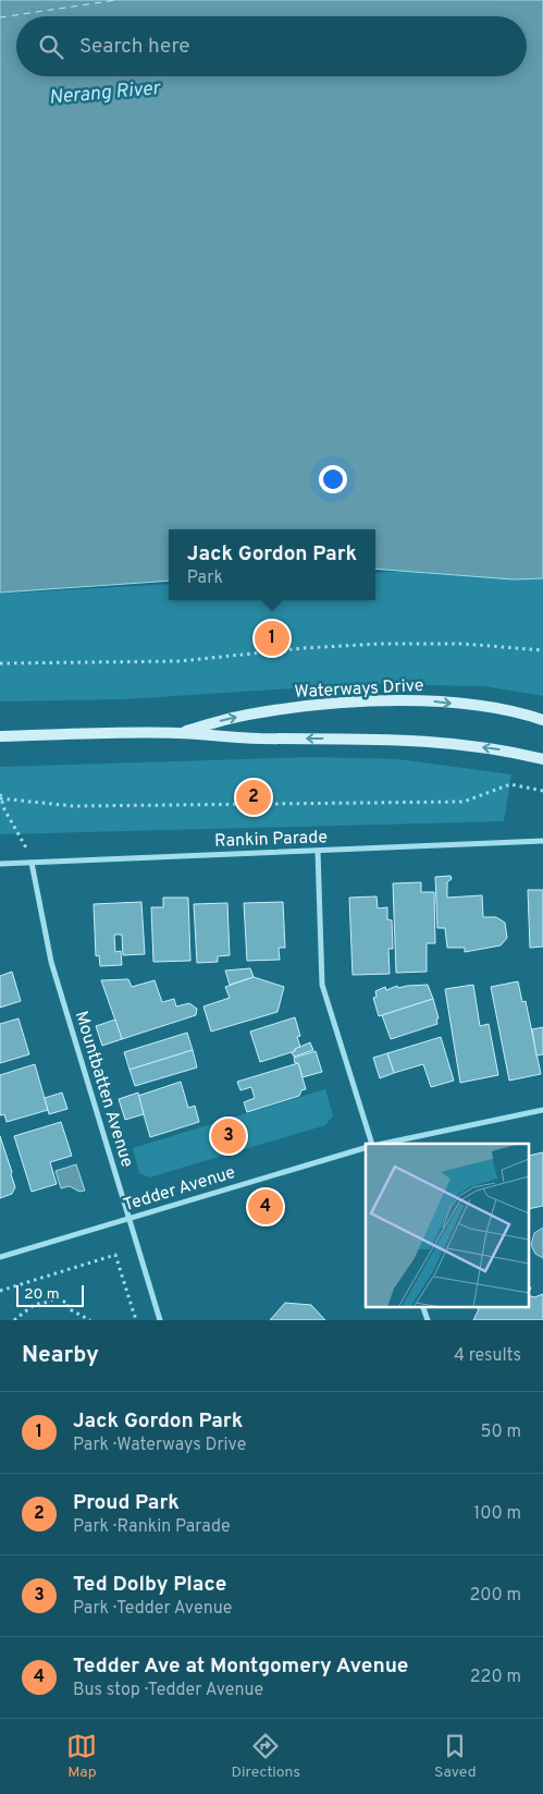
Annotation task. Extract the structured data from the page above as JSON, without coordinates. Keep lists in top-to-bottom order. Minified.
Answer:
{"streets":{"street":["Waterways Drive","Rankin Parade","Mountbatten Avenue","Tedder Avenue"]},"crossings":[["Rankin Parade","Mountbatten Avenue"],["Mountbatten Avenue","Tedder Avenue"]],"water":["Nerang River"],"scale_bar":"20 m","page":{"search":"Search here","popup":["Jack Gordon Park","Park"],"pins":["1","2","3","4"],"scale":"20 m","heading":["Nearby","4 results"],"list":[{"mark":"1","name":"Jack Gordon Park","note":"Park · Waterways Drive","value":"50 m"},{"mark":"2","name":"Proud Park","note":"Park · Rankin Parade","value":"100 m"},{"mark":"3","name":"Ted Dolby Place","note":"Park · Tedder Avenue","value":"200 m"},{"mark":"4","name":"Tedder Ave at Montgomery Avenue","note":"Bus stop · Tedder Avenue","value":"220 m"}],"nav":["Map","Directions","Saved"]}}
